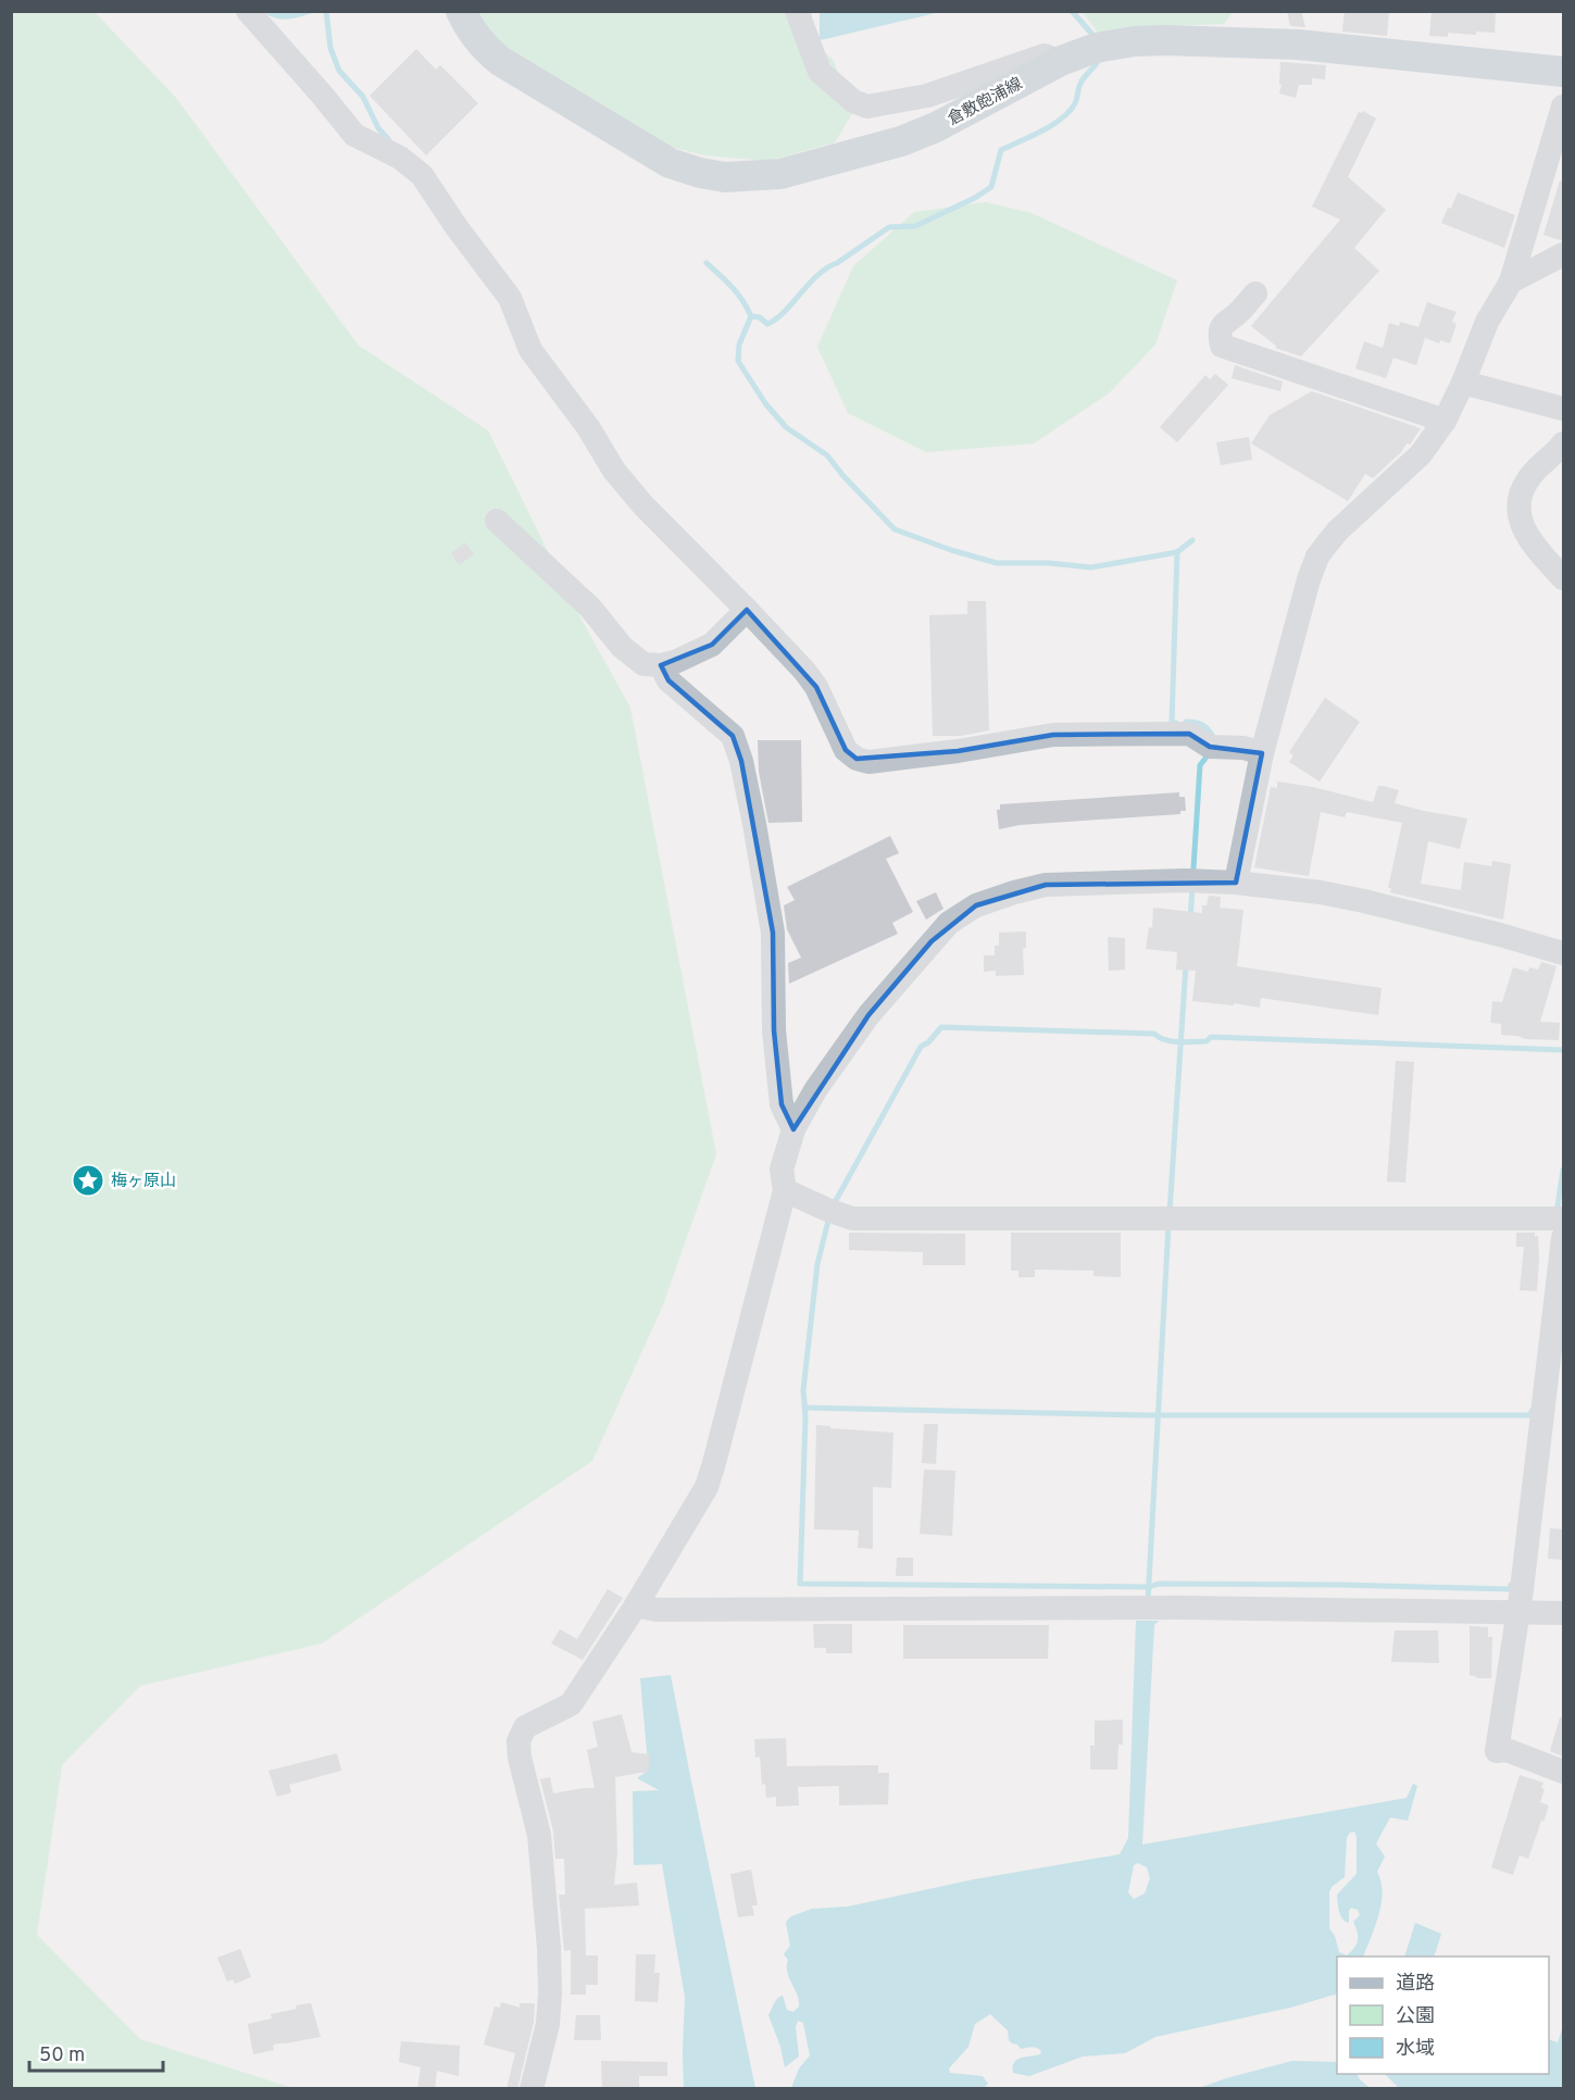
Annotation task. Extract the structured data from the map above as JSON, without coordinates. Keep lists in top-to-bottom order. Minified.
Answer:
{"streets":{"main road":["倉敷飽浦線"]},"places":{"place":["梅ヶ原山"]},"legend":["道路","公園","水域"],"scale_bar":"50 m"}
